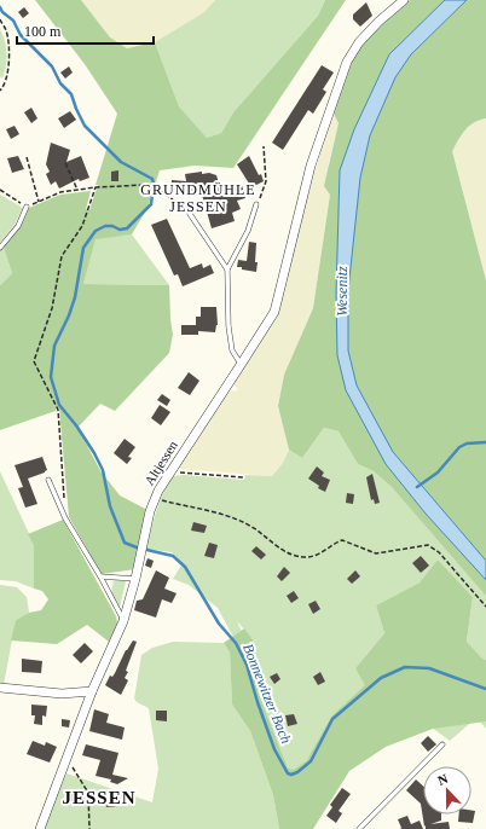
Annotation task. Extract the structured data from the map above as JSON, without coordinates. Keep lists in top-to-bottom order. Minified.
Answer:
{"streets":{"street":["Altjessen"]},"districts":["GRUNDMÜHLE JESSEN","JESSEN"],"water":["Wesenitz","Bonnewitzer Bach"],"scale_bar":"100 m","north":"top"}
